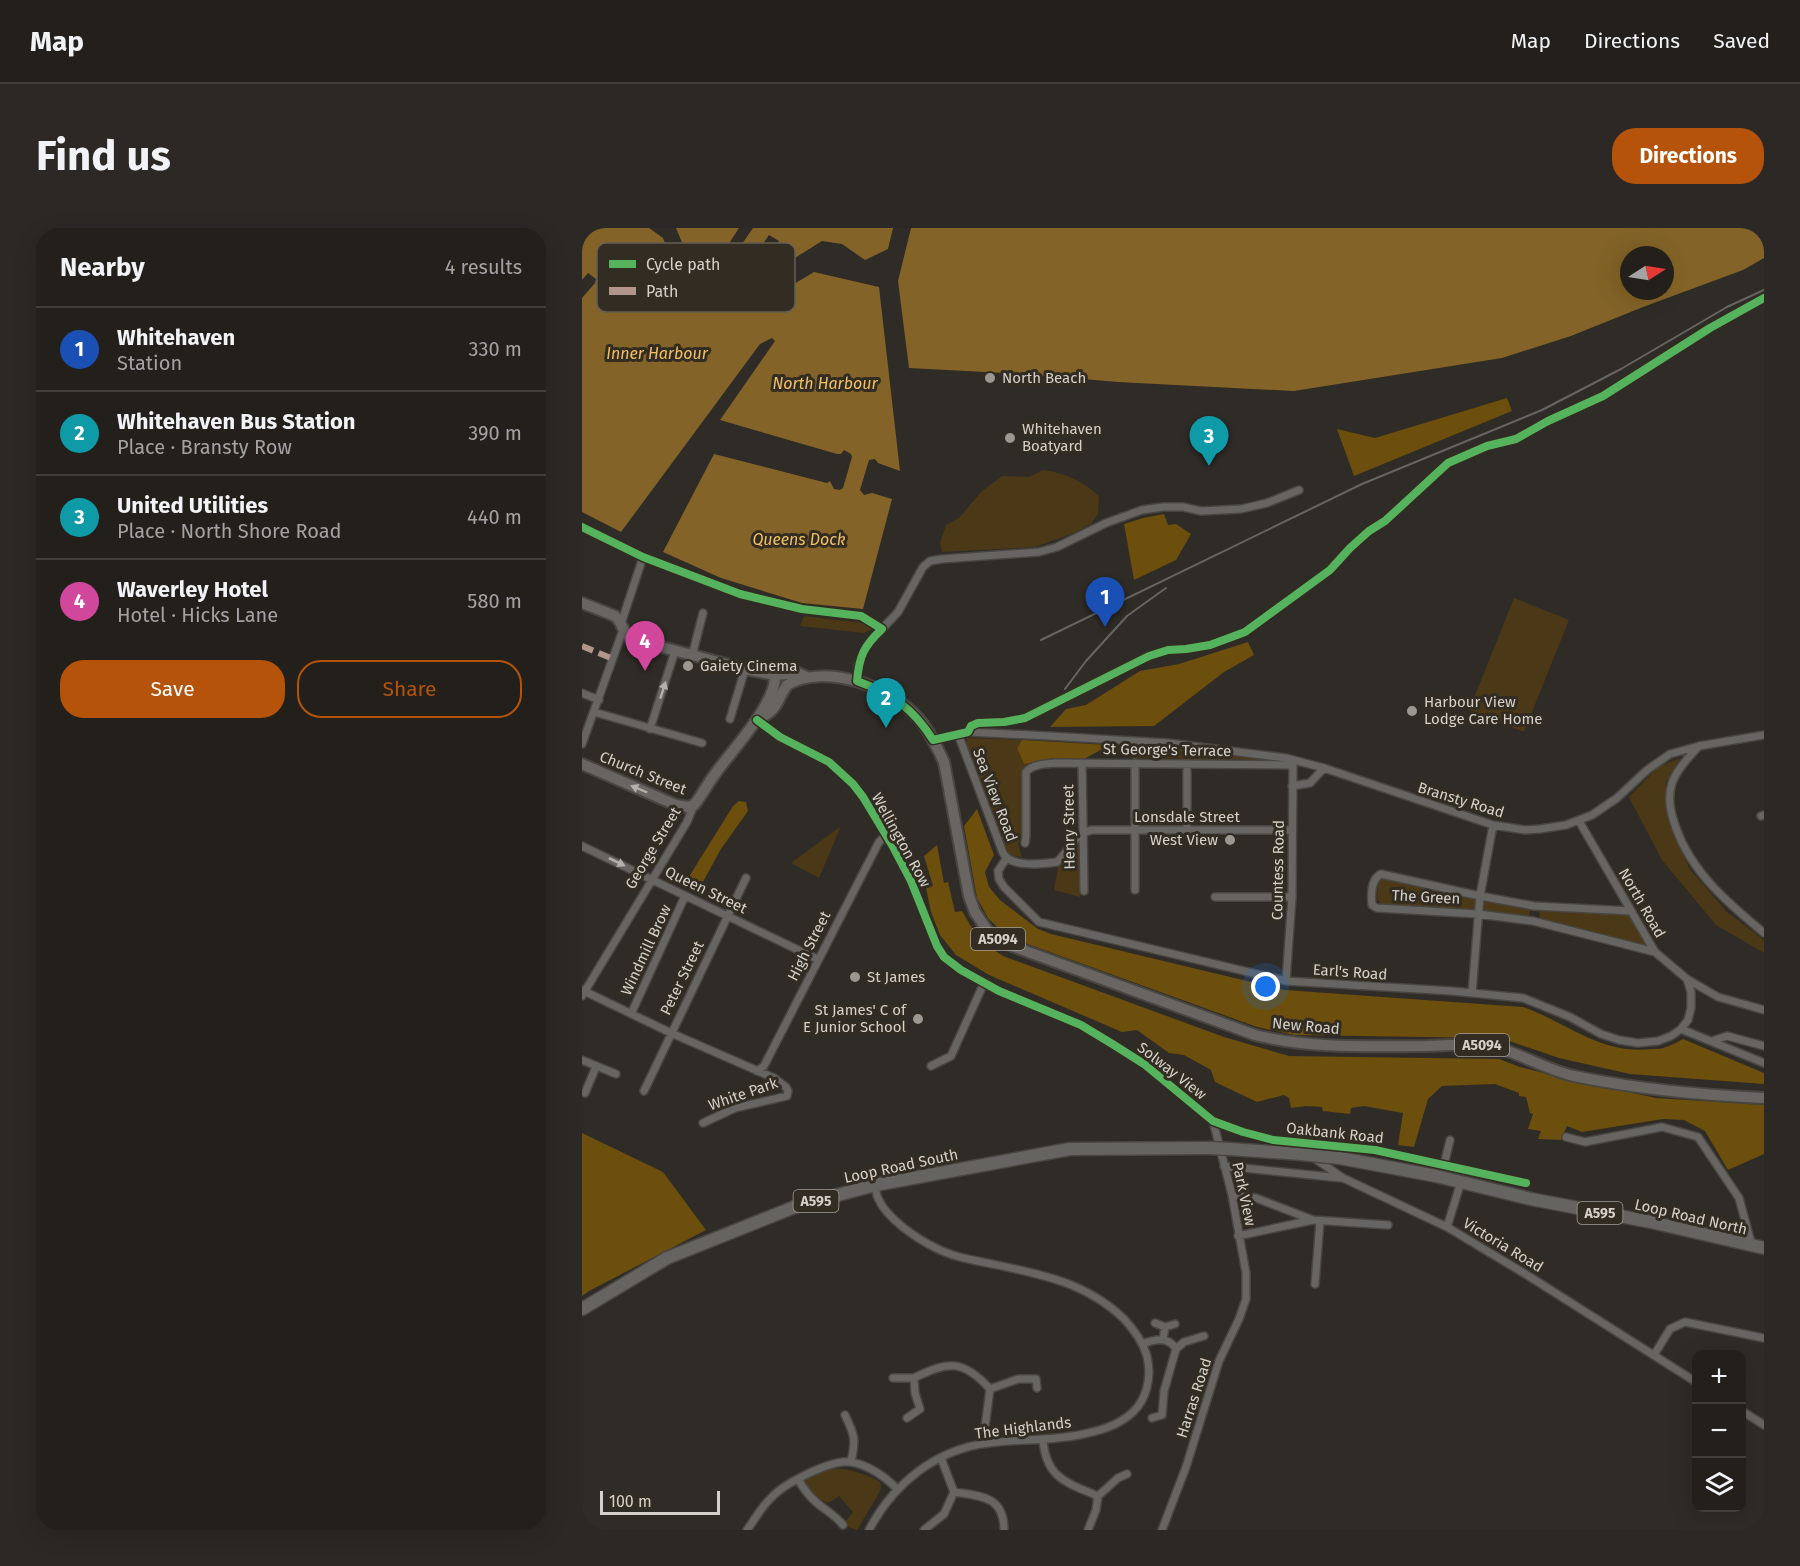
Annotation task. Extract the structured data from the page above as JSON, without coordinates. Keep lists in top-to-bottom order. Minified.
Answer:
{"streets":{"highway":["Loop Road South","A595","Loop Road North"],"main road":["Church Street","George Street","A5094","New Road"],"street":["St George's Terrace","Sea View Road","Bransty Road","Lonsdale Street","Henry Street","Wellington Row","Countess Road","Queen Street","The Green","North Road","High Street","Windmill Brow","Earl's Road","Peter Street","Solway View","White Park","Oakbank Road","Park View","Victoria Road","Harras Road","The Highlands"]},"crossings":[["St George's Terrace","Bransty Road"],["St George's Terrace","Henry Street"],["St George's Terrace","Countess Road"],["Church Street","George Street"],["Sea View Road","Bransty Road"],["Sea View Road","Lonsdale Street"],["Sea View Road","Henry Street"],["Sea View Road","Earl's Road"],["Bransty Road","Countess Road"],["Bransty Road","North Road"],["Bransty Road","A5094"],["Bransty Road","New Road"],["Lonsdale Street","Henry Street"],["Lonsdale Street","Countess Road"],["Wellington Row","George Street"],["Wellington Row","High Street"],["Wellington Row","Solway View"],["George Street","Queen Street"],["George Street","A5094"],["Countess Road","Earl's Road"],["Queen Street","High Street"],["Queen Street","Windmill Brow"],["Queen Street","Peter Street"],["The Green","North Road"],["A5094","New Road"],["High Street","White Park"],["Solway View","Oakbank Road"],["Solway View","Park View"],["Oakbank Road","Park View"],["Oakbank Road","Victoria Road"],["Loop Road South","Loop Road North"],["Loop Road South","The Highlands"],["Park View","Harras Road"]],"one_way":["Church Street"],"water":["Inner Harbour","North Harbour","Queens Dock"],"places":["North Beach","Whitehaven Boatyard","Gaiety Cinema","Harbour View Lodge Care Home","West View","St James","St James' C of E Junior School"],"legend":["Cycle path","Path"],"scale_bar":"100 m","north":"right","page":{"header":"Map","nav":["Map","Directions","Saved"],"buttons":["Directions",["Save","Share"]],"title":"Find us","heading":["Nearby","4 results"],"list":[{"mark":"1","name":"Whitehaven","note":"Station","value":"330 m"},{"mark":"2","name":"Whitehaven Bus Station","note":"Place · Bransty Row","value":"390 m"},{"mark":"3","name":"United Utilities","note":"Place · North Shore Road","value":"440 m"},{"mark":"4","name":"Waverley Hotel","note":"Hotel · Hicks Lane","value":"580 m"}],"pins":["3","1","4","2"],"map_buttons":["+","−"],"scale":"100 m"}}
